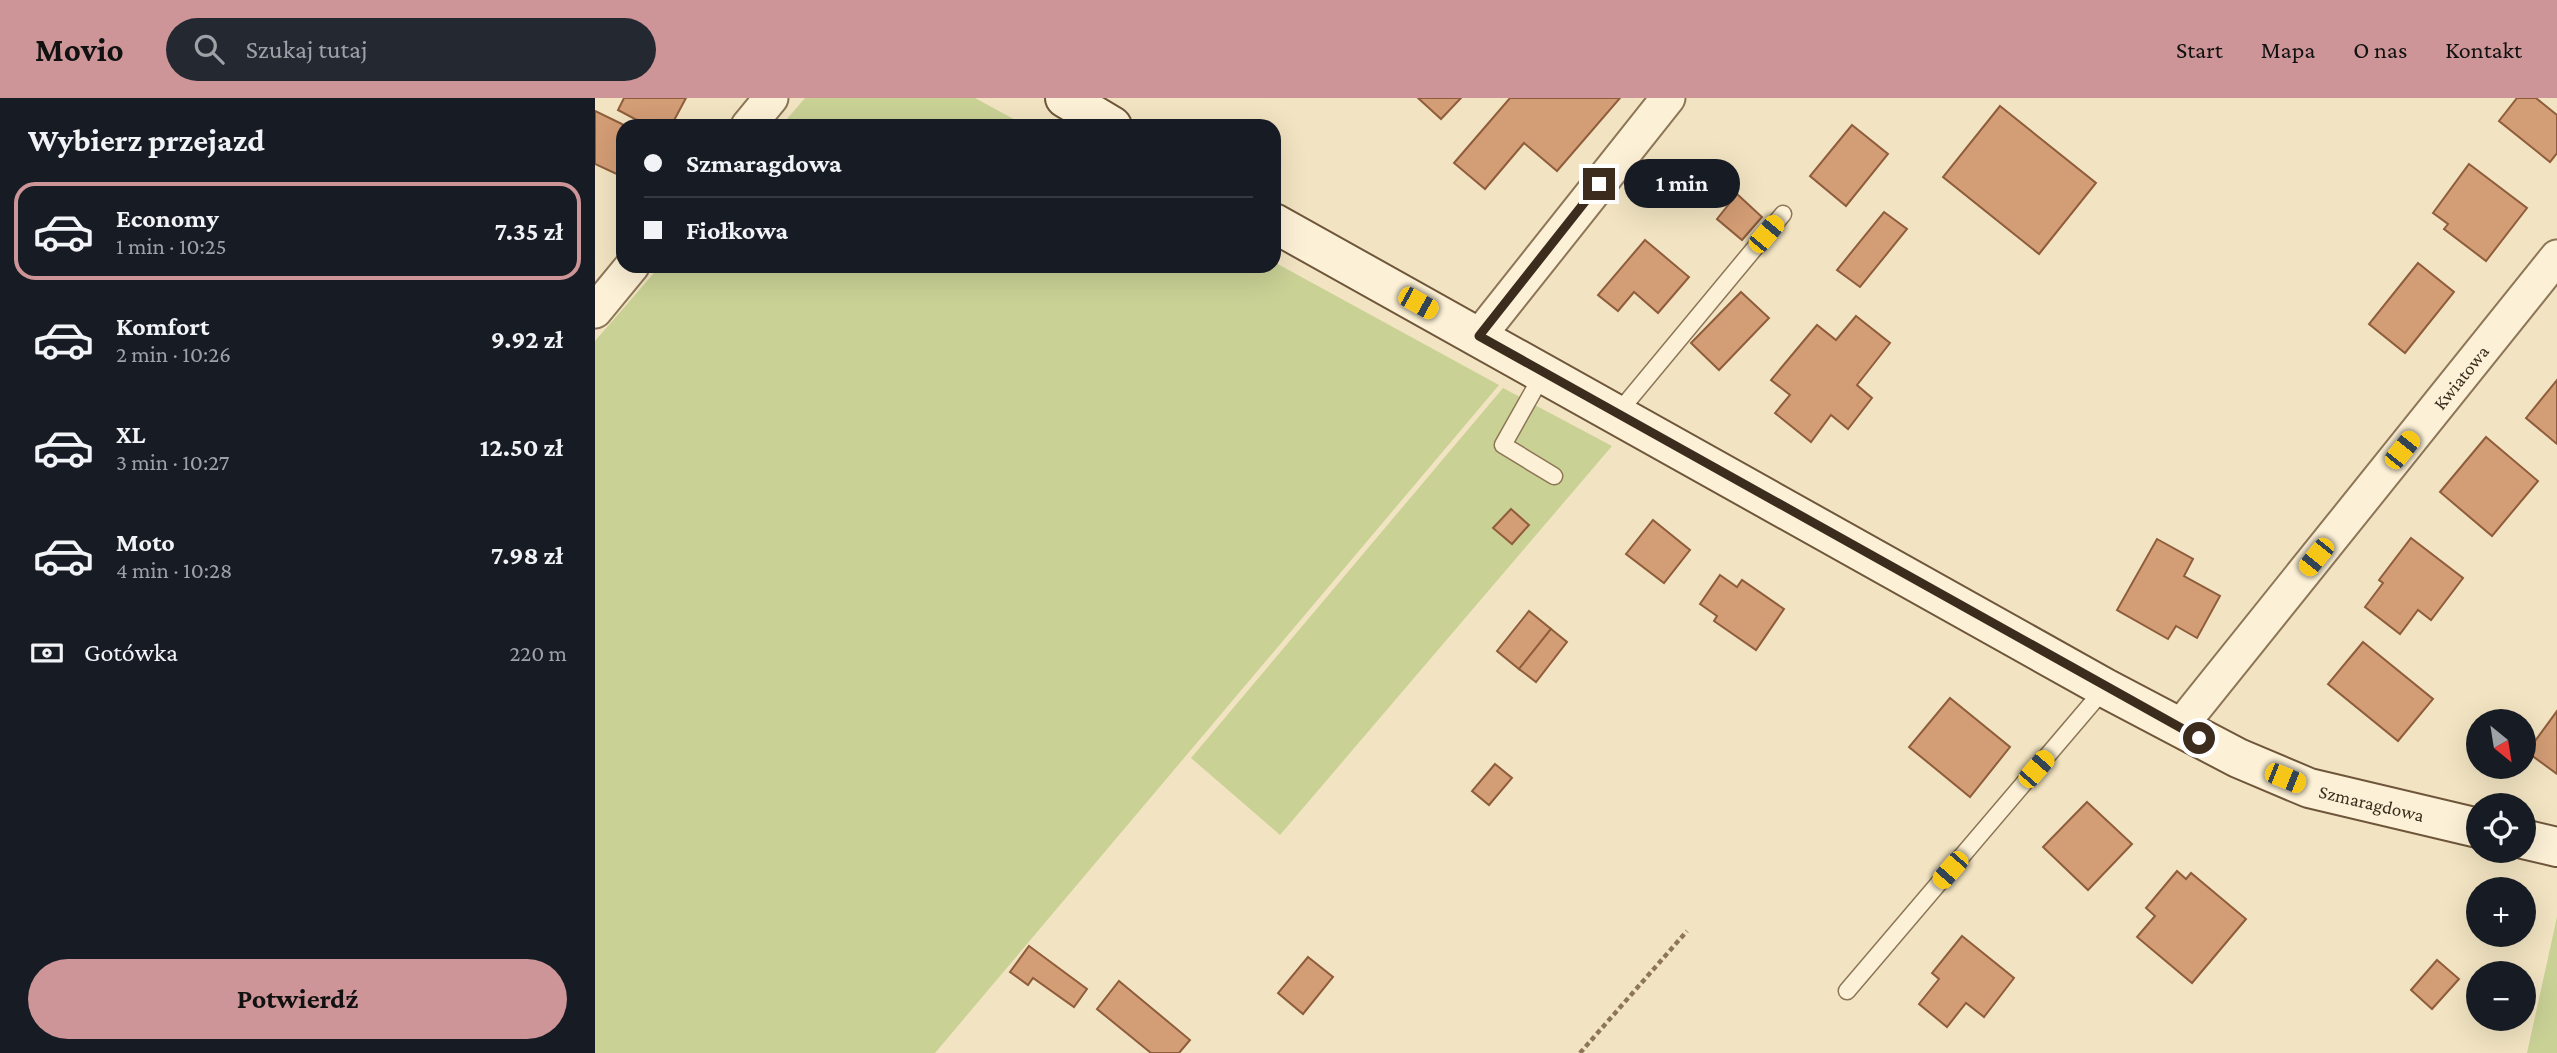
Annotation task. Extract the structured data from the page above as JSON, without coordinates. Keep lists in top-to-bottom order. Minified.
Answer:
{"streets":{"street":["Kwiatowa","Szmaragdowa"]},"crossings":[["Kwiatowa","Szmaragdowa"]],"north":"bottom right","page":{"header":"Movio","search":"Szukaj tutaj","nav":["Start","Mapa","O nas","Kontakt"],"heading":"Wybierz przejazd","banner":["Szmaragdowa","Fiołkowa"],"bubble":"1 min","list":[{"name":"Economy","note":"1 min · 10:25","value":"7.35 zł"},{"name":"Komfort","note":"2 min · 10:26","value":"9.92 zł"},{"name":"XL","note":"3 min · 10:27","value":"12.50 zł"},{"name":"Moto","note":"4 min · 10:28","value":"7.98 zł"}],"pay":["Gotówka","220 m"],"map_buttons":["+","−"],"buttons":"Potwierdź"}}
